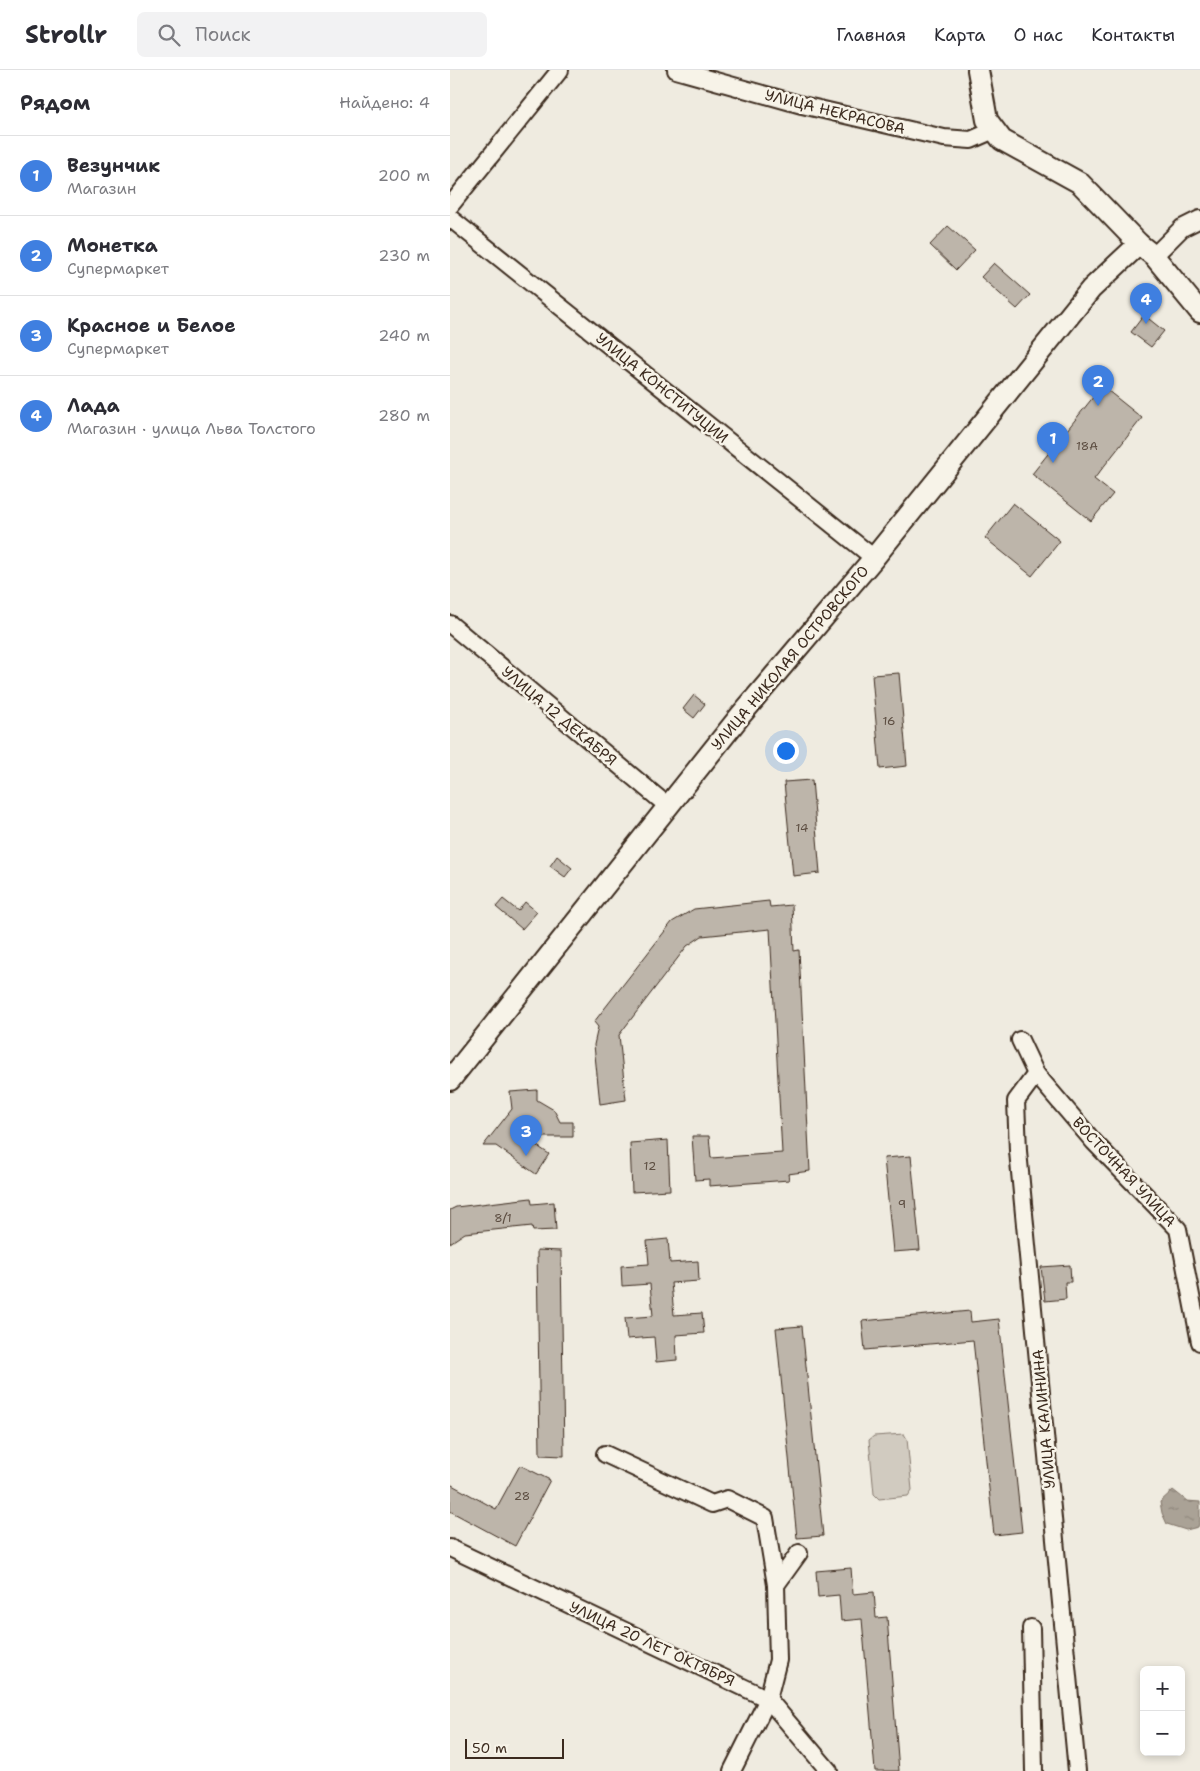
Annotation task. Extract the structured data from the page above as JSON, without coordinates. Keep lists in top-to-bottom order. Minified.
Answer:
{"streets":{"main road":["УЛИЦА НИКОЛАЯ ОСТРОВСКОГО"],"street":["УЛИЦА НЕКРАСОВА","УЛИЦА КОНСТИТУЦИИ","УЛИЦА 12 ДЕКАБРЯ","ВОСТОЧНАЯ УЛИЦА","УЛИЦА КАЛИНИНА","УЛИЦА 20 ЛЕТ ОКТЯБРЯ"]},"crossings":[["УЛИЦА КОНСТИТУЦИИ","УЛИЦА НИКОЛАЯ ОСТРОВСКОГО"],["УЛИЦА НИКОЛАЯ ОСТРОВСКОГО","УЛИЦА 12 ДЕКАБРЯ"],["ВОСТОЧНАЯ УЛИЦА","УЛИЦА КАЛИНИНА"]],"house_numbers":["18А","16","14","12","9","8/1","28"],"scale_bar":"50 m","page":{"header":"Strollr","search":"Поиск","nav":["Главная","Карта","О нас","Контакты"],"heading":["Рядом","Найдено: 4"],"list":[{"mark":"1","name":"Везунчик","note":"Магазин","value":"200 m"},{"mark":"2","name":"Монетка","note":"Супермаркет","value":"230 m"},{"mark":"3","name":"Красное и Белое","note":"Супермаркет","value":"240 m"},{"mark":"4","name":"Лада","note":"Магазин · улица Льва Толстого","value":"280 m"}],"pins":["4","2","1","3"],"map_buttons":["+","−"],"scale":"50 m"}}
